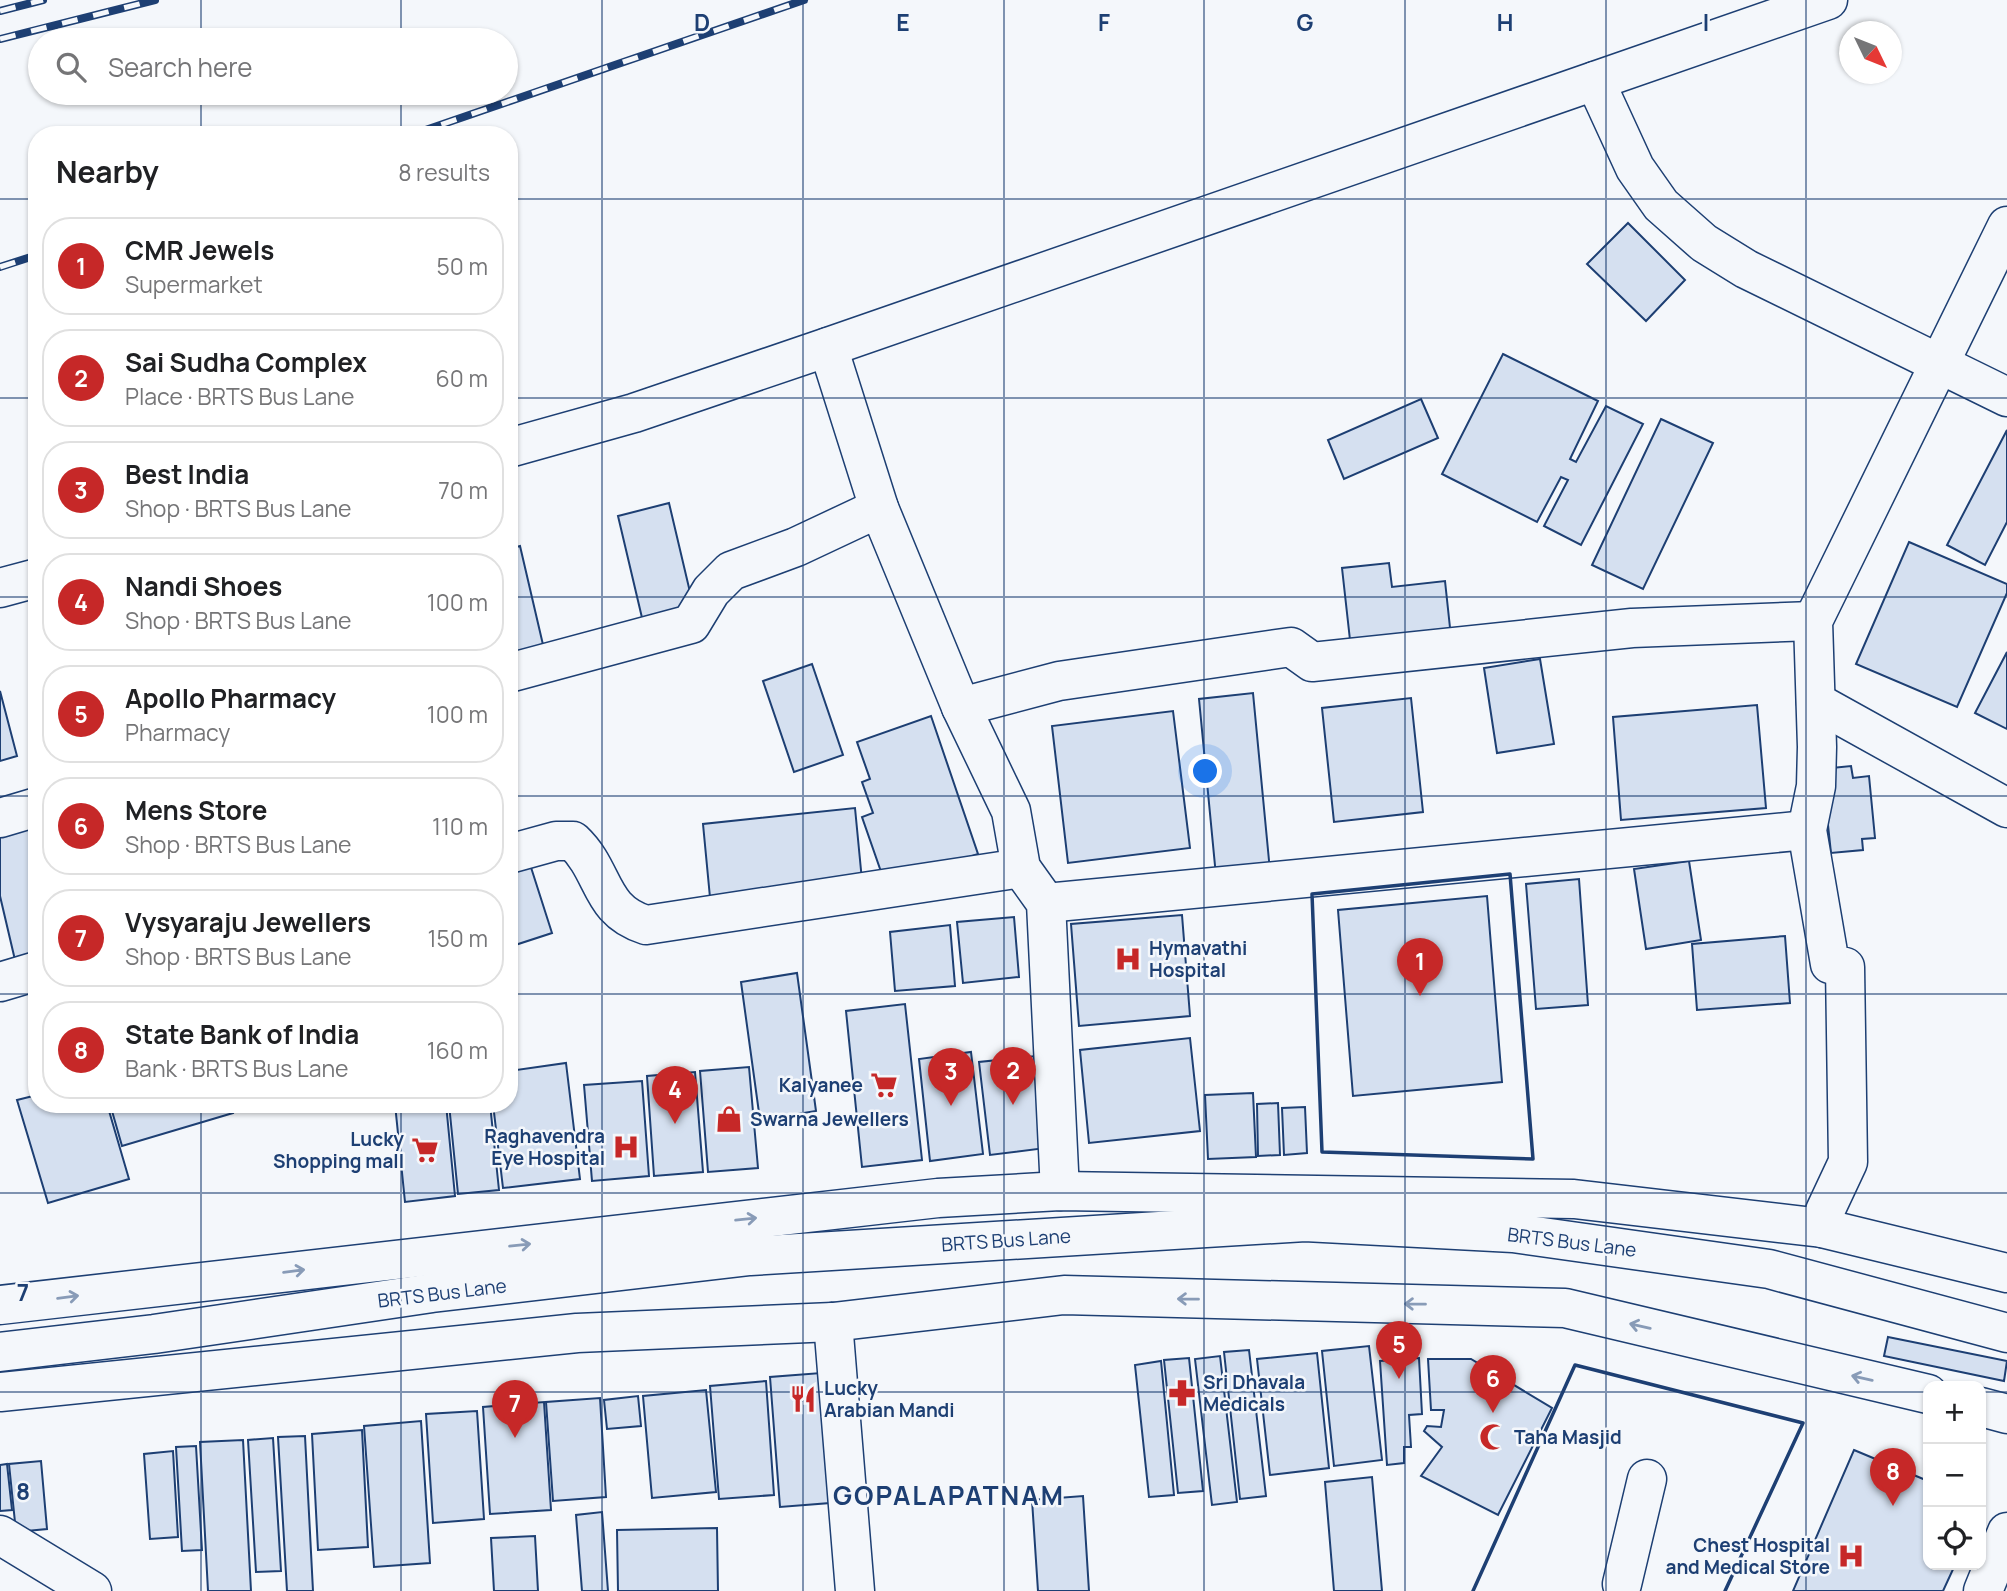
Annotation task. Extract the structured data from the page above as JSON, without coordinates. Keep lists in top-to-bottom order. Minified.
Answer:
{"streets":{"main road":["BRTS Bus Lane"]},"districts":["GOPALAPATNAM"],"places":{"hospital":["Hymavathi Hospital","Raghavendra Eye Hospital","Chest Hospital and Medical Store"],"supermarket":["Kalyanee","Lucky Shopping mall"],"shop":["Swarna Jewellers"],"pharmacy":["Sri Dhavala Medicals"],"restaurant":["Lucky Arabian Mandi"],"mosque":["Taha Masjid"]},"north":"bottom right","page":{"search":"Search here","heading":["Nearby","8 results"],"list":[{"mark":"1","name":"CMR Jewels","note":"Supermarket","value":"50 m"},{"mark":"2","name":"Sai Sudha Complex","note":"Place · BRTS Bus Lane","value":"60 m"},{"mark":"3","name":"Best India","note":"Shop · BRTS Bus Lane","value":"70 m"},{"mark":"4","name":"Nandi Shoes","note":"Shop · BRTS Bus Lane","value":"100 m"},{"mark":"5","name":"Apollo Pharmacy","note":"Pharmacy","value":"100 m"},{"mark":"6","name":"Mens Store","note":"Shop · BRTS Bus Lane","value":"110 m"},{"mark":"7","name":"Vysyaraju Jewellers","note":"Shop · BRTS Bus Lane","value":"150 m"},{"mark":"8","name":"State Bank of India","note":"Bank · BRTS Bus Lane","value":"160 m"}],"pins":["1","2","3","4","5","6","7","8"],"map_buttons":["+","−"]},"grid":{"columns":["D","E","F","G","H","I"],"rows":["7","8"]}}
